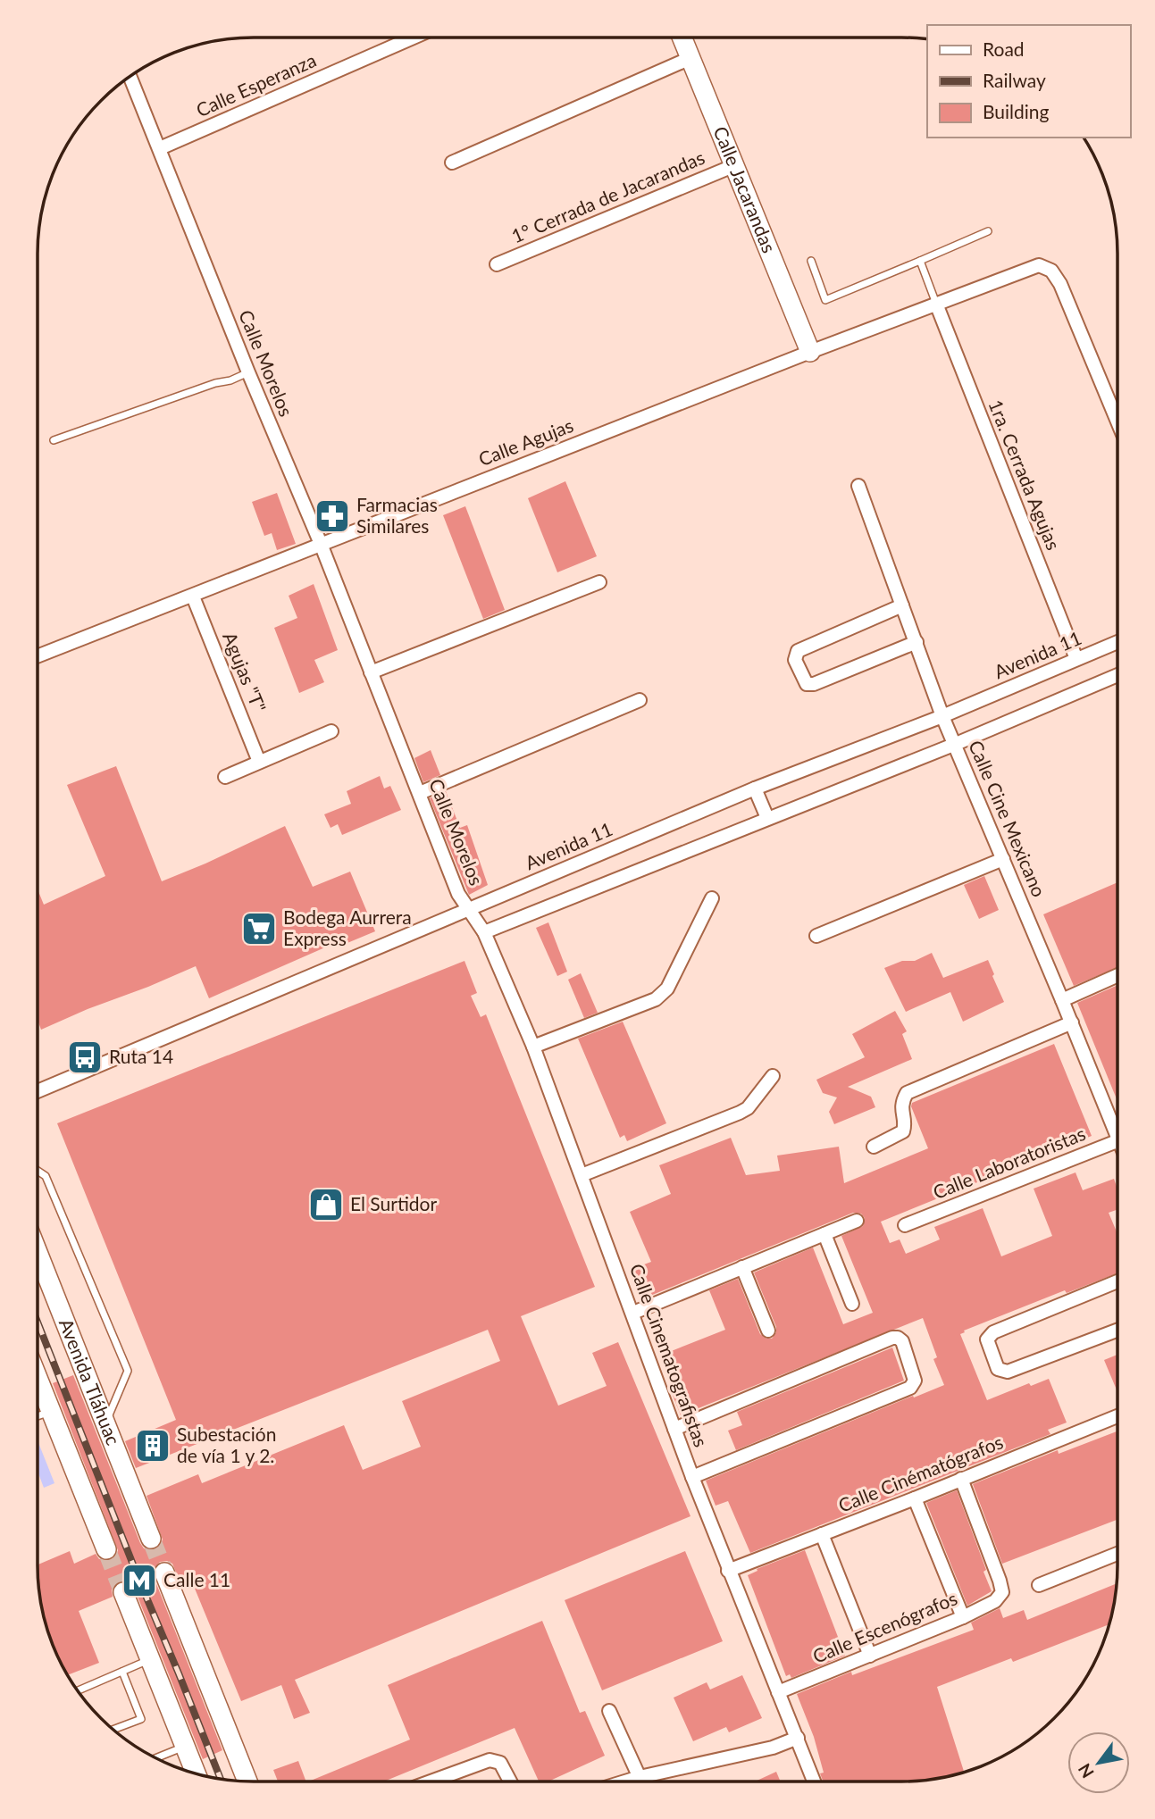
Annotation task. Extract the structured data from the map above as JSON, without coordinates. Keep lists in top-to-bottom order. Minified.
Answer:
{"streets":{"main road":["Calle Jacarandas","Avenida Tláhuac"],"street":["Calle Esperanza","1° Cerrada de Jacarandas","Calle Morelos","Calle Agujas","1ra. Cerrada Agujas","Avenida 11","Agujas \"T\"","Calle Cine Mexicano","Calle Laboratoristas","Calle Cinematografistas","Calle Cinématógrafos","Calle Escenógrafos"]},"crossings":[["Calle Esperanza","Calle Morelos"],["Calle Jacarandas","1° Cerrada de Jacarandas"],["Calle Jacarandas","Calle Agujas"],["Calle Morelos","Calle Agujas"],["Calle Morelos","Avenida 11"],["Calle Morelos","Calle Cinematografistas"],["Calle Agujas","1ra. Cerrada Agujas"],["Calle Agujas","Agujas \"T\""],["1ra. Cerrada Agujas","Avenida 11"],["Avenida 11","Calle Cine Mexicano"],["Calle Cinematografistas","Calle Cinématógrafos"],["Calle Cinematografistas","Calle Escenógrafos"],["Calle Cinématógrafos","Calle Escenógrafos"]],"places":{"pharmacy":["Farmacias Similares"],"supermarket":["Bodega Aurrera Express"],"bus stop":["Ruta 14"],"shop":["El Surtidor"],"building":["Subestación de vía 1 y 2."],"metro station":["Calle 11"]},"legend":["Road","Railway","Building"],"north":"bottom left"}
